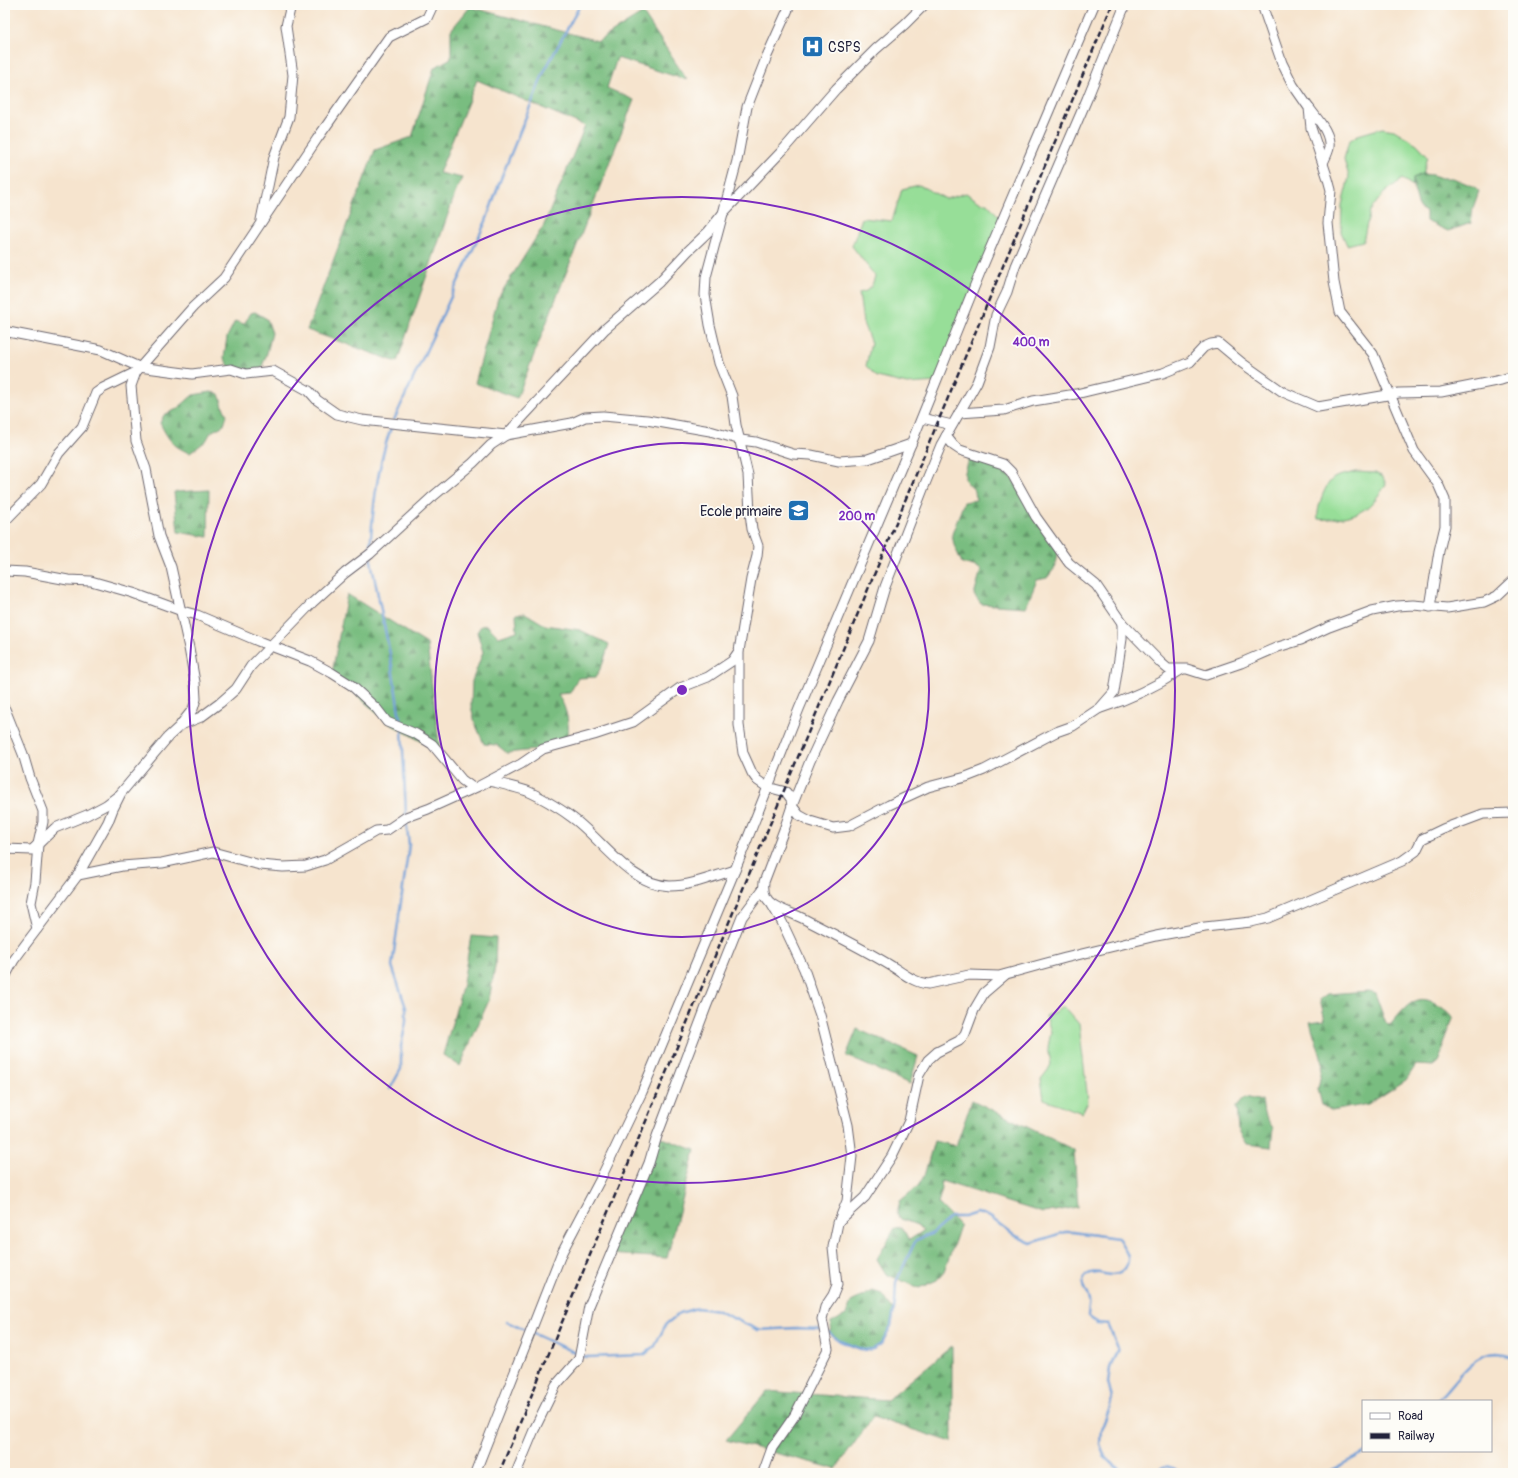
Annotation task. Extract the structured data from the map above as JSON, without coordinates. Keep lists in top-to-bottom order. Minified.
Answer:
{"places":{"hospital":["CSPS"],"school or university":["Ecole primaire"]},"legend":["Road","Railway"],"rings":["400 m","200 m"]}
